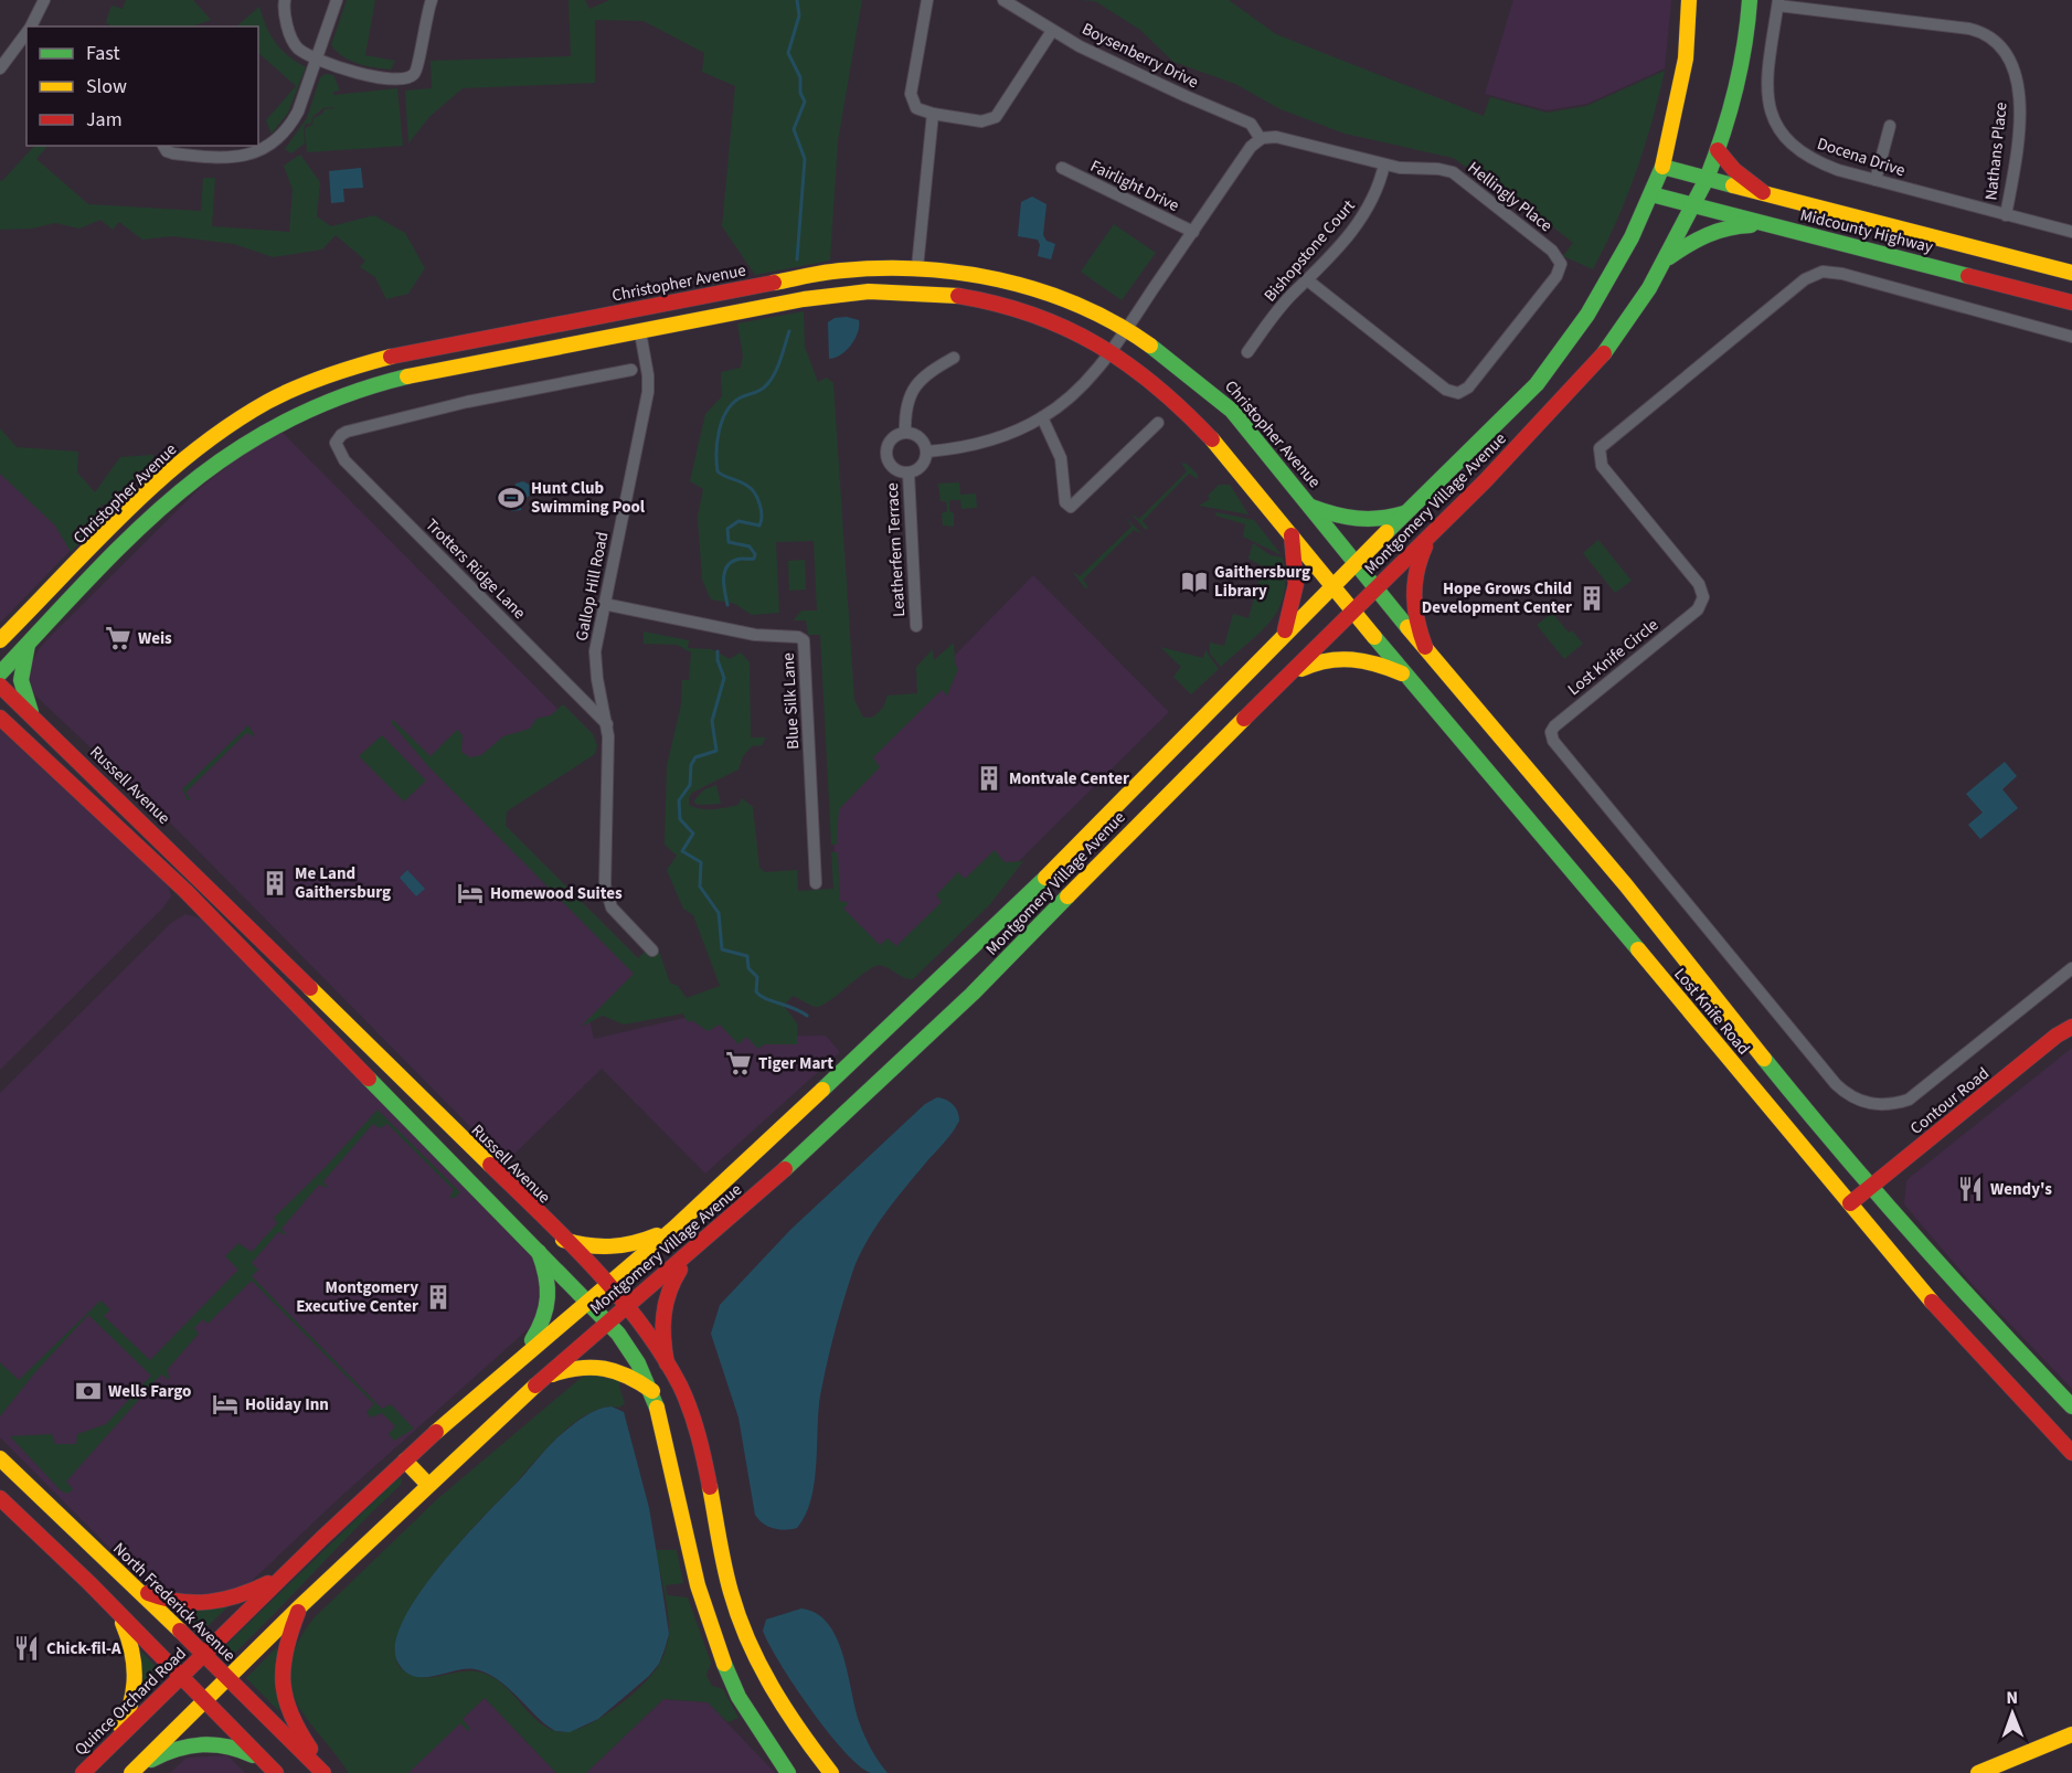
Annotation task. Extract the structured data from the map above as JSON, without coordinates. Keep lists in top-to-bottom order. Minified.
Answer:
{"streets":{"street":["Boysenberry Drive","Nathans Place","Docena Drive","Fairlight Drive","Hellingly Place","Midcounty Highway","Bishopstone Court","Christopher Avenue","Montgomery Village Avenue","Leatherfern Terrace","Trotters Ridge Lane","Gallop Hill Road","Lost Knife Circle","Blue Silk Lane","Russell Avenue","Lost Knife Road","Contour Road","North Frederick Avenue","Quince Orchard Road"]},"crossings":[["Boysenberry Drive","Hellingly Place"],["Nathans Place","Docena Drive"],["Hellingly Place","Bishopstone Court"],["Midcounty Highway","Montgomery Village Avenue"],["Christopher Avenue","Montgomery Village Avenue"],["Christopher Avenue","Lost Knife Road"],["Montgomery Village Avenue","Russell Avenue"],["Montgomery Village Avenue","Lost Knife Road"],["Montgomery Village Avenue","North Frederick Avenue"],["Montgomery Village Avenue","Quince Orchard Road"],["Trotters Ridge Lane","Gallop Hill Road"],["Gallop Hill Road","Blue Silk Lane"],["Lost Knife Road","Contour Road"],["North Frederick Avenue","Quince Orchard Road"]],"places":{"sports":["Hunt Club Swimming Pool"],"library":["Gaithersburg Library"],"building":["Hope Grows Child Development Center","Montvale Center","Me Land Gaithersburg","Montgomery Executive Center"],"supermarket":["Weis","Tiger Mart"],"hotel":["Homewood Suites","Holiday Inn"],"restaurant":["Wendy's","Chick-fil-A"],"bank":["Wells Fargo"]},"legend":["Fast","Slow","Jam"],"north":"top"}
